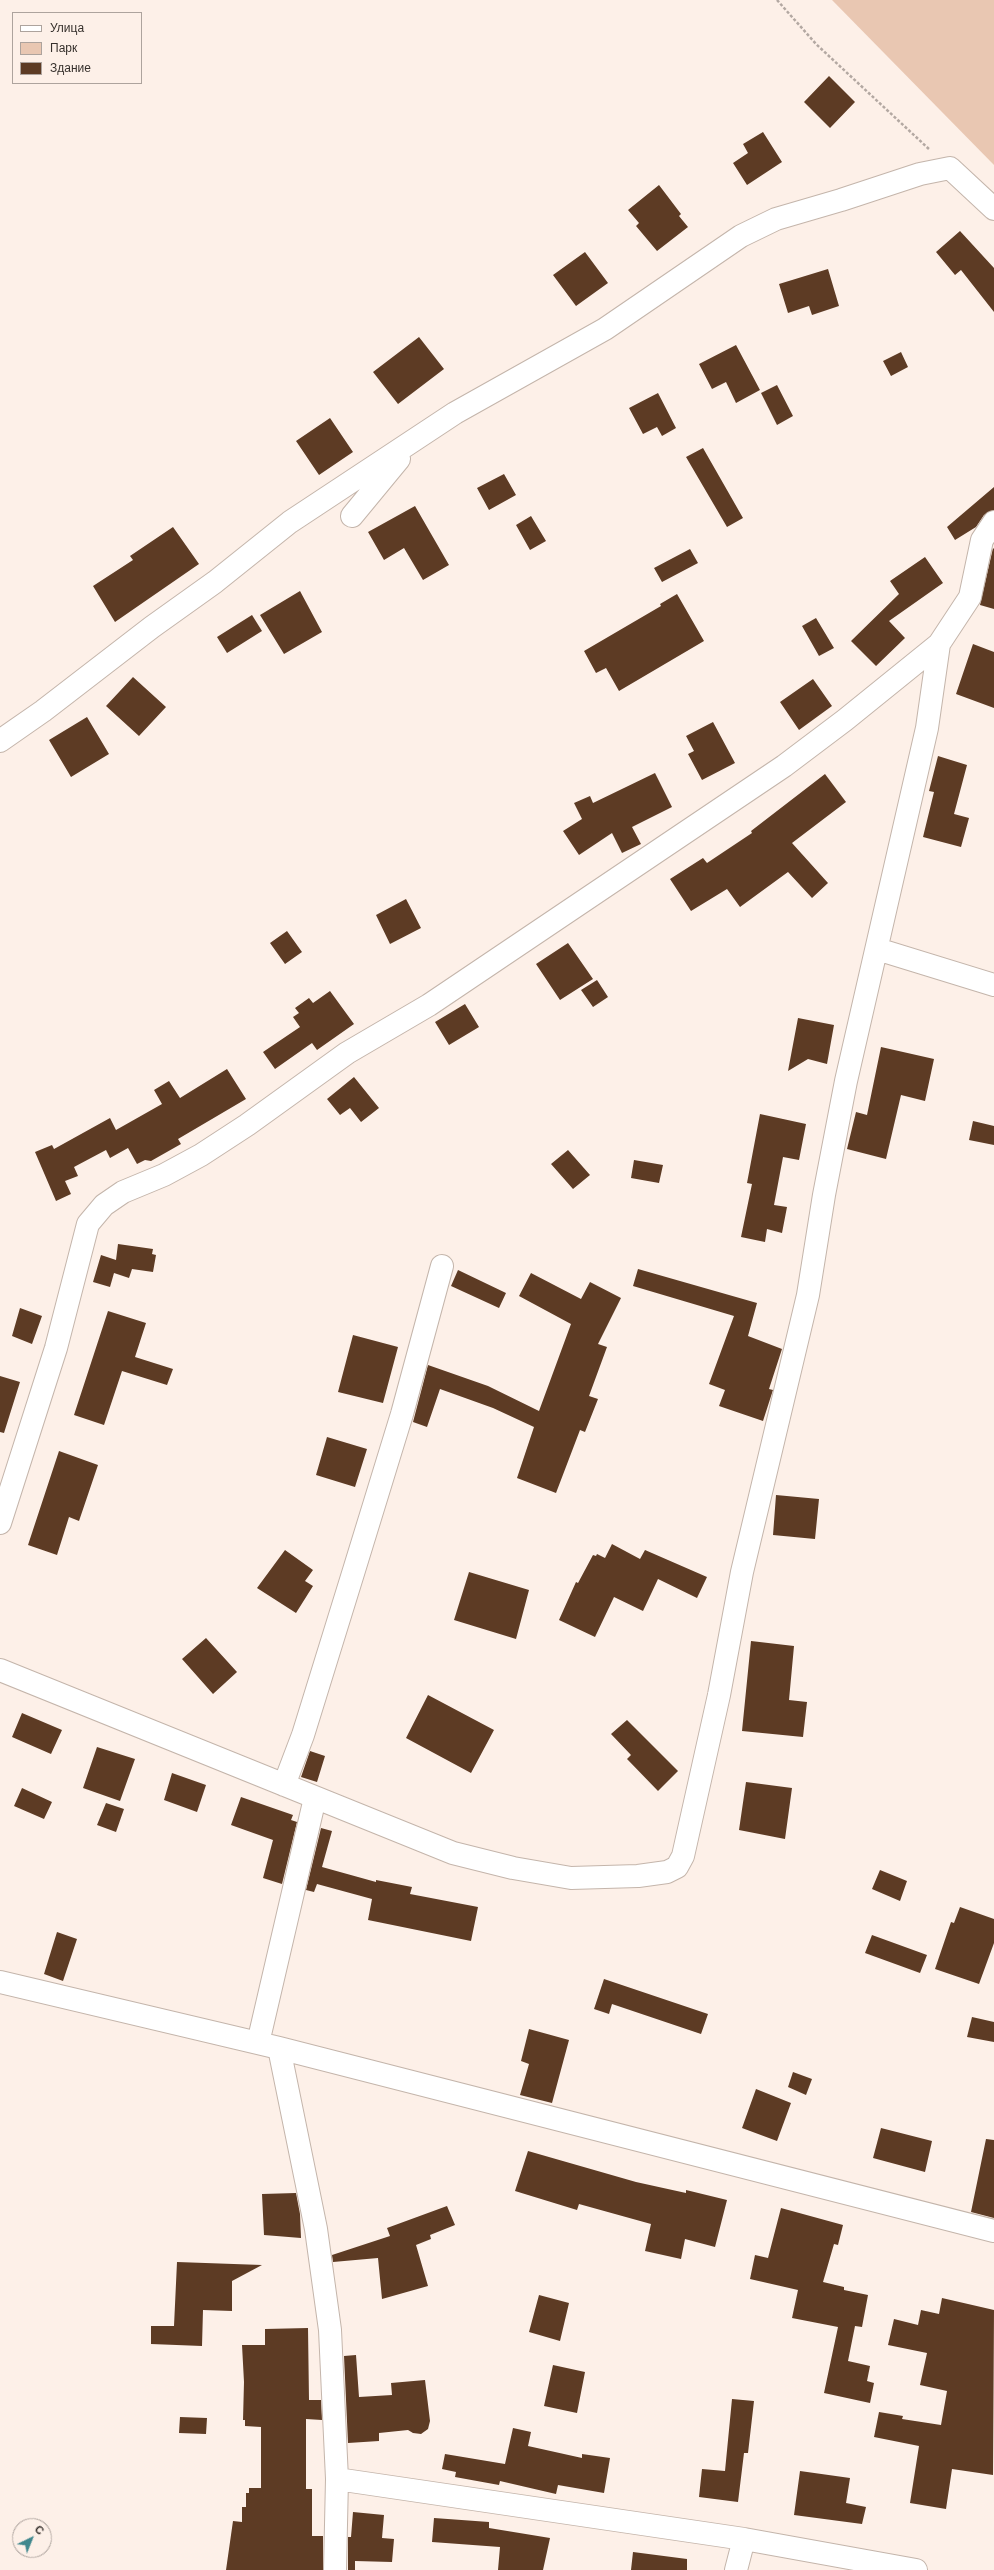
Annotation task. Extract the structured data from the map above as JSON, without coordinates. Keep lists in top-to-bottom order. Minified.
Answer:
{"legend":["Улица","Парк","Здание"],"north":"top right"}
